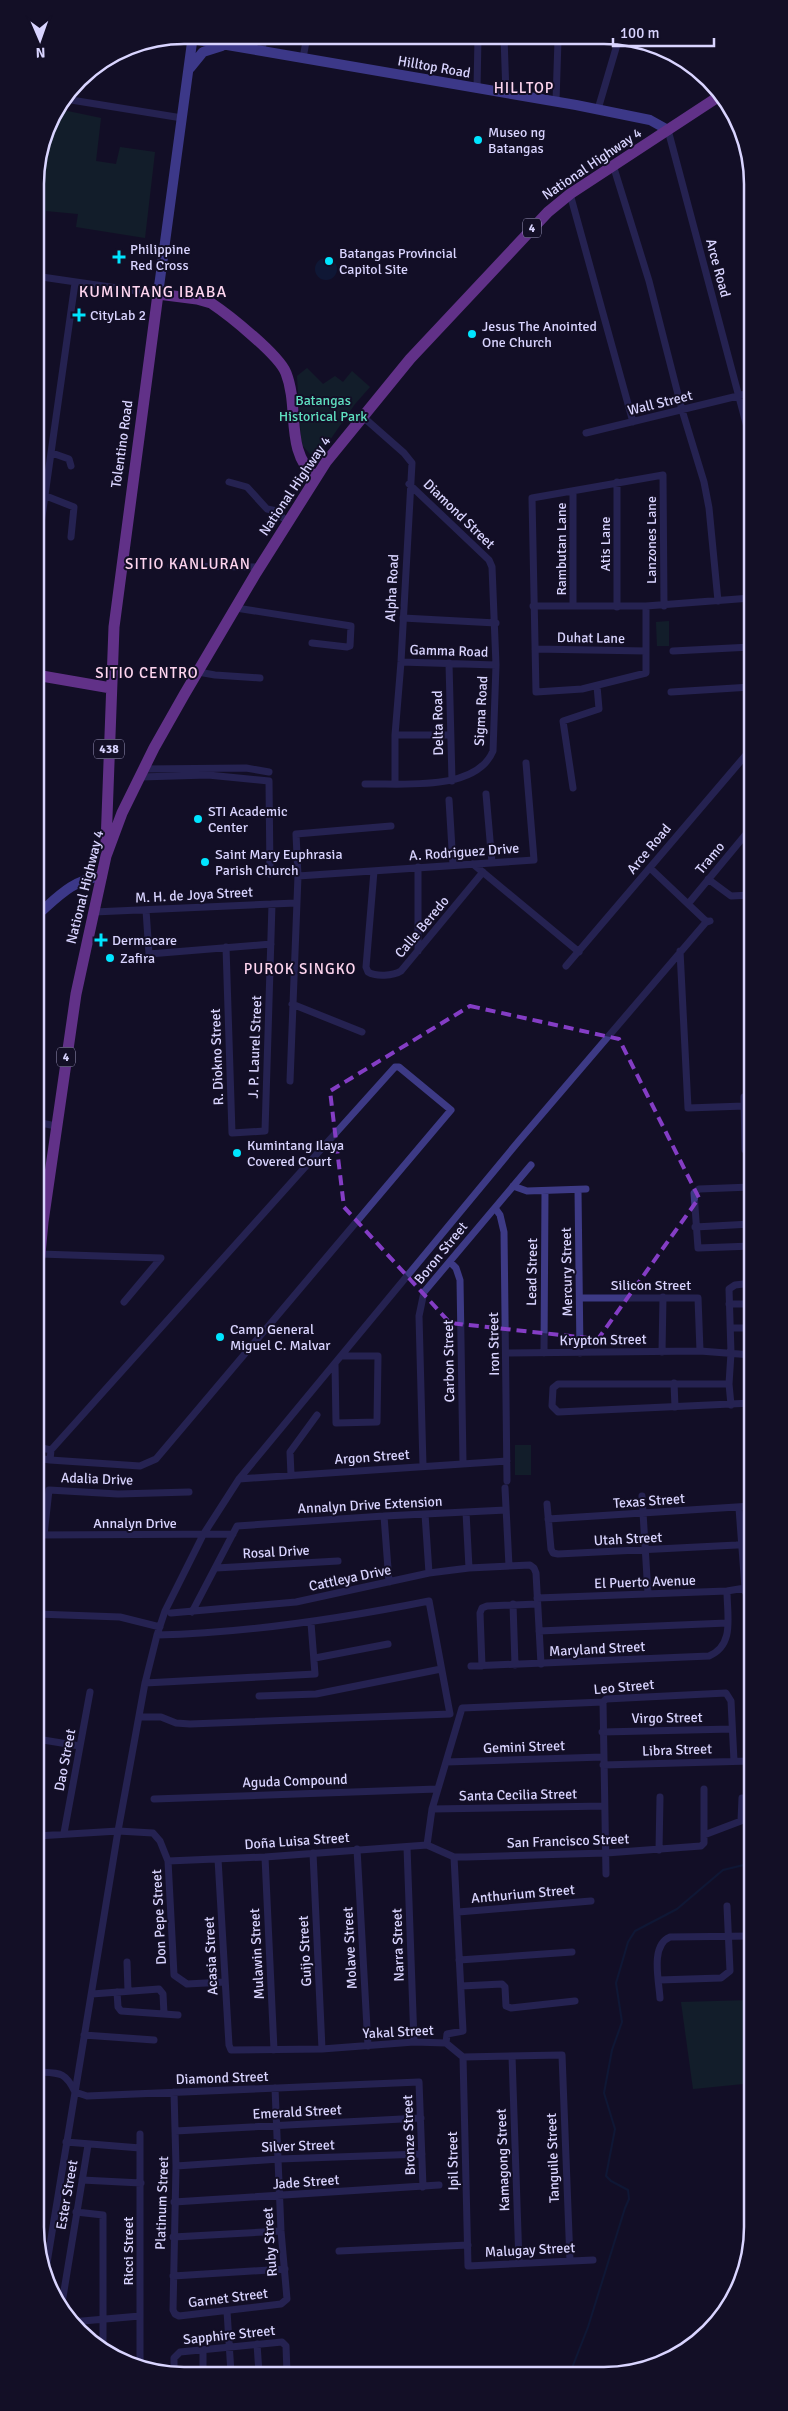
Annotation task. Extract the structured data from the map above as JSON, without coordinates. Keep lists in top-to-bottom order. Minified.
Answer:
{"streets":{"main road":["National Highway 4","4","Tolentino Road","438"],"street":["Hilltop Road","Arce Road","Wall Street","Diamond Street","Lanzones Lane","Atis Lane","Rambutan Lane","Alpha Road","Duhat Lane","Gamma Road","Sigma Road","Delta Road","A. Rodriguez Drive","Tramo","M. H. de Joya Street","Calle Beredo","J. P. Laurel Street","R. Diokno Street","Boron Street","Lead Street","Mercury Street","Silicon Street","Krypton Street","Iron Street","Carbon Street","Argon Street","Adalia Drive","Texas Street","Annalyn Drive Extension","Annalyn Drive","Utah Street","Rosal Drive","Cattleya Drive","El Puerto Avenue","Maryland Street","Leo Street","Virgo Street","Gemini Street","Libra Street","Dao Street","Aguda Compound","Santa Cecilia Street","Doña Luisa Street","San Francisco Street","Anthurium Street","Don Pepe Street","Narra Street","Molave Street","Guijo Street","Mulawin Street","Acasia Street","Yakal Street","Emerald Street","Bronze Street","Silver Street","Tanguile Street","Kamagong Street","Ipil Street","Jade Street","Ester Street","Platinum Street","Ruby Street","Malugay Street","Ricci Street","Garnet Street","Sapphire Street"]},"crossings":[["Hilltop Road","National Highway 4"],["Hilltop Road","Arce Road"],["National Highway 4","Arce Road"],["National Highway 4","Tolentino Road"],["National Highway 4","Alpha Road"],["National Highway 4","M. H. de Joya Street"],["Arce Road","Wall Street"],["Diamond Street","Alpha Road"],["Diamond Street","Sigma Road"],["Diamond Street","Bronze Street"],["Diamond Street","Platinum Street"],["Diamond Street","Ruby Street"],["Lanzones Lane","Atis Lane"],["Alpha Road","Gamma Road"],["Alpha Road","Sigma Road"],["Gamma Road","Sigma Road"],["Gamma Road","Delta Road"],["Sigma Road","Delta Road"],["A. Rodriguez Drive","Calle Beredo"],["M. H. de Joya Street","J. P. Laurel Street"],["J. P. Laurel Street","R. Diokno Street"],["Boron Street","Iron Street"],["Boron Street","Carbon Street"],["Boron Street","Argon Street"],["Lead Street","Krypton Street"],["Mercury Street","Silicon Street"],["Mercury Street","Krypton Street"],["Silicon Street","Krypton Street"],["Krypton Street","Iron Street"],["Iron Street","Argon Street"],["Iron Street","Annalyn Drive Extension"],["Iron Street","Cattleya Drive"],["Carbon Street","Argon Street"],["Texas Street","Utah Street"],["Annalyn Drive Extension","Annalyn Drive"],["Cattleya Drive","El Puerto Avenue"],["El Puerto Avenue","Maryland Street"],["Leo Street","Virgo Street"],["Leo Street","Gemini Street"],["Leo Street","Libra Street"],["Dao Street","Don Pepe Street"],["Doña Luisa Street","San Francisco Street"],["Doña Luisa Street","Don Pepe Street"],["Doña Luisa Street","Narra Street"],["Doña Luisa Street","Molave Street"],["Doña Luisa Street","Guijo Street"],["Doña Luisa Street","Mulawin Street"],["Doña Luisa Street","Acasia Street"],["Don Pepe Street","Acasia Street"],["Narra Street","Yakal Street"],["Molave Street","Yakal Street"],["Guijo Street","Yakal Street"],["Mulawin Street","Yakal Street"],["Acasia Street","Yakal Street"],["Yakal Street","Ipil Street"],["Emerald Street","Bronze Street"],["Emerald Street","Platinum Street"],["Emerald Street","Ruby Street"],["Bronze Street","Silver Street"],["Bronze Street","Jade Street"],["Silver Street","Platinum Street"],["Silver Street","Ruby Street"],["Tanguile Street","Kamagong Street"],["Tanguile Street","Malugay Street"],["Kamagong Street","Malugay Street"],["Ipil Street","Malugay Street"],["Jade Street","Platinum Street"],["Jade Street","Ruby Street"],["Platinum Street","Garnet Street"],["Ruby Street","Garnet Street"]],"districts":["HILLTOP","KUMINTANG IBABA","SITIO KANLURAN","SITIO CENTRO","PUROK SINGKO"],"parks":["Batangas Historical Park"],"places":{"other":["Museo ng Batangas","Batangas Provincial Capitol Site","Jesus The Anointed One Church","STI Academic Center","Saint Mary Euphrasia Parish Church","Zafira","Kumintang Ilaya Covered Court","Camp General Miguel C. Malvar"],"health":["Philippine Red Cross","CityLab 2","Dermacare"]},"scale_bar":"100 m","north":"bottom"}
